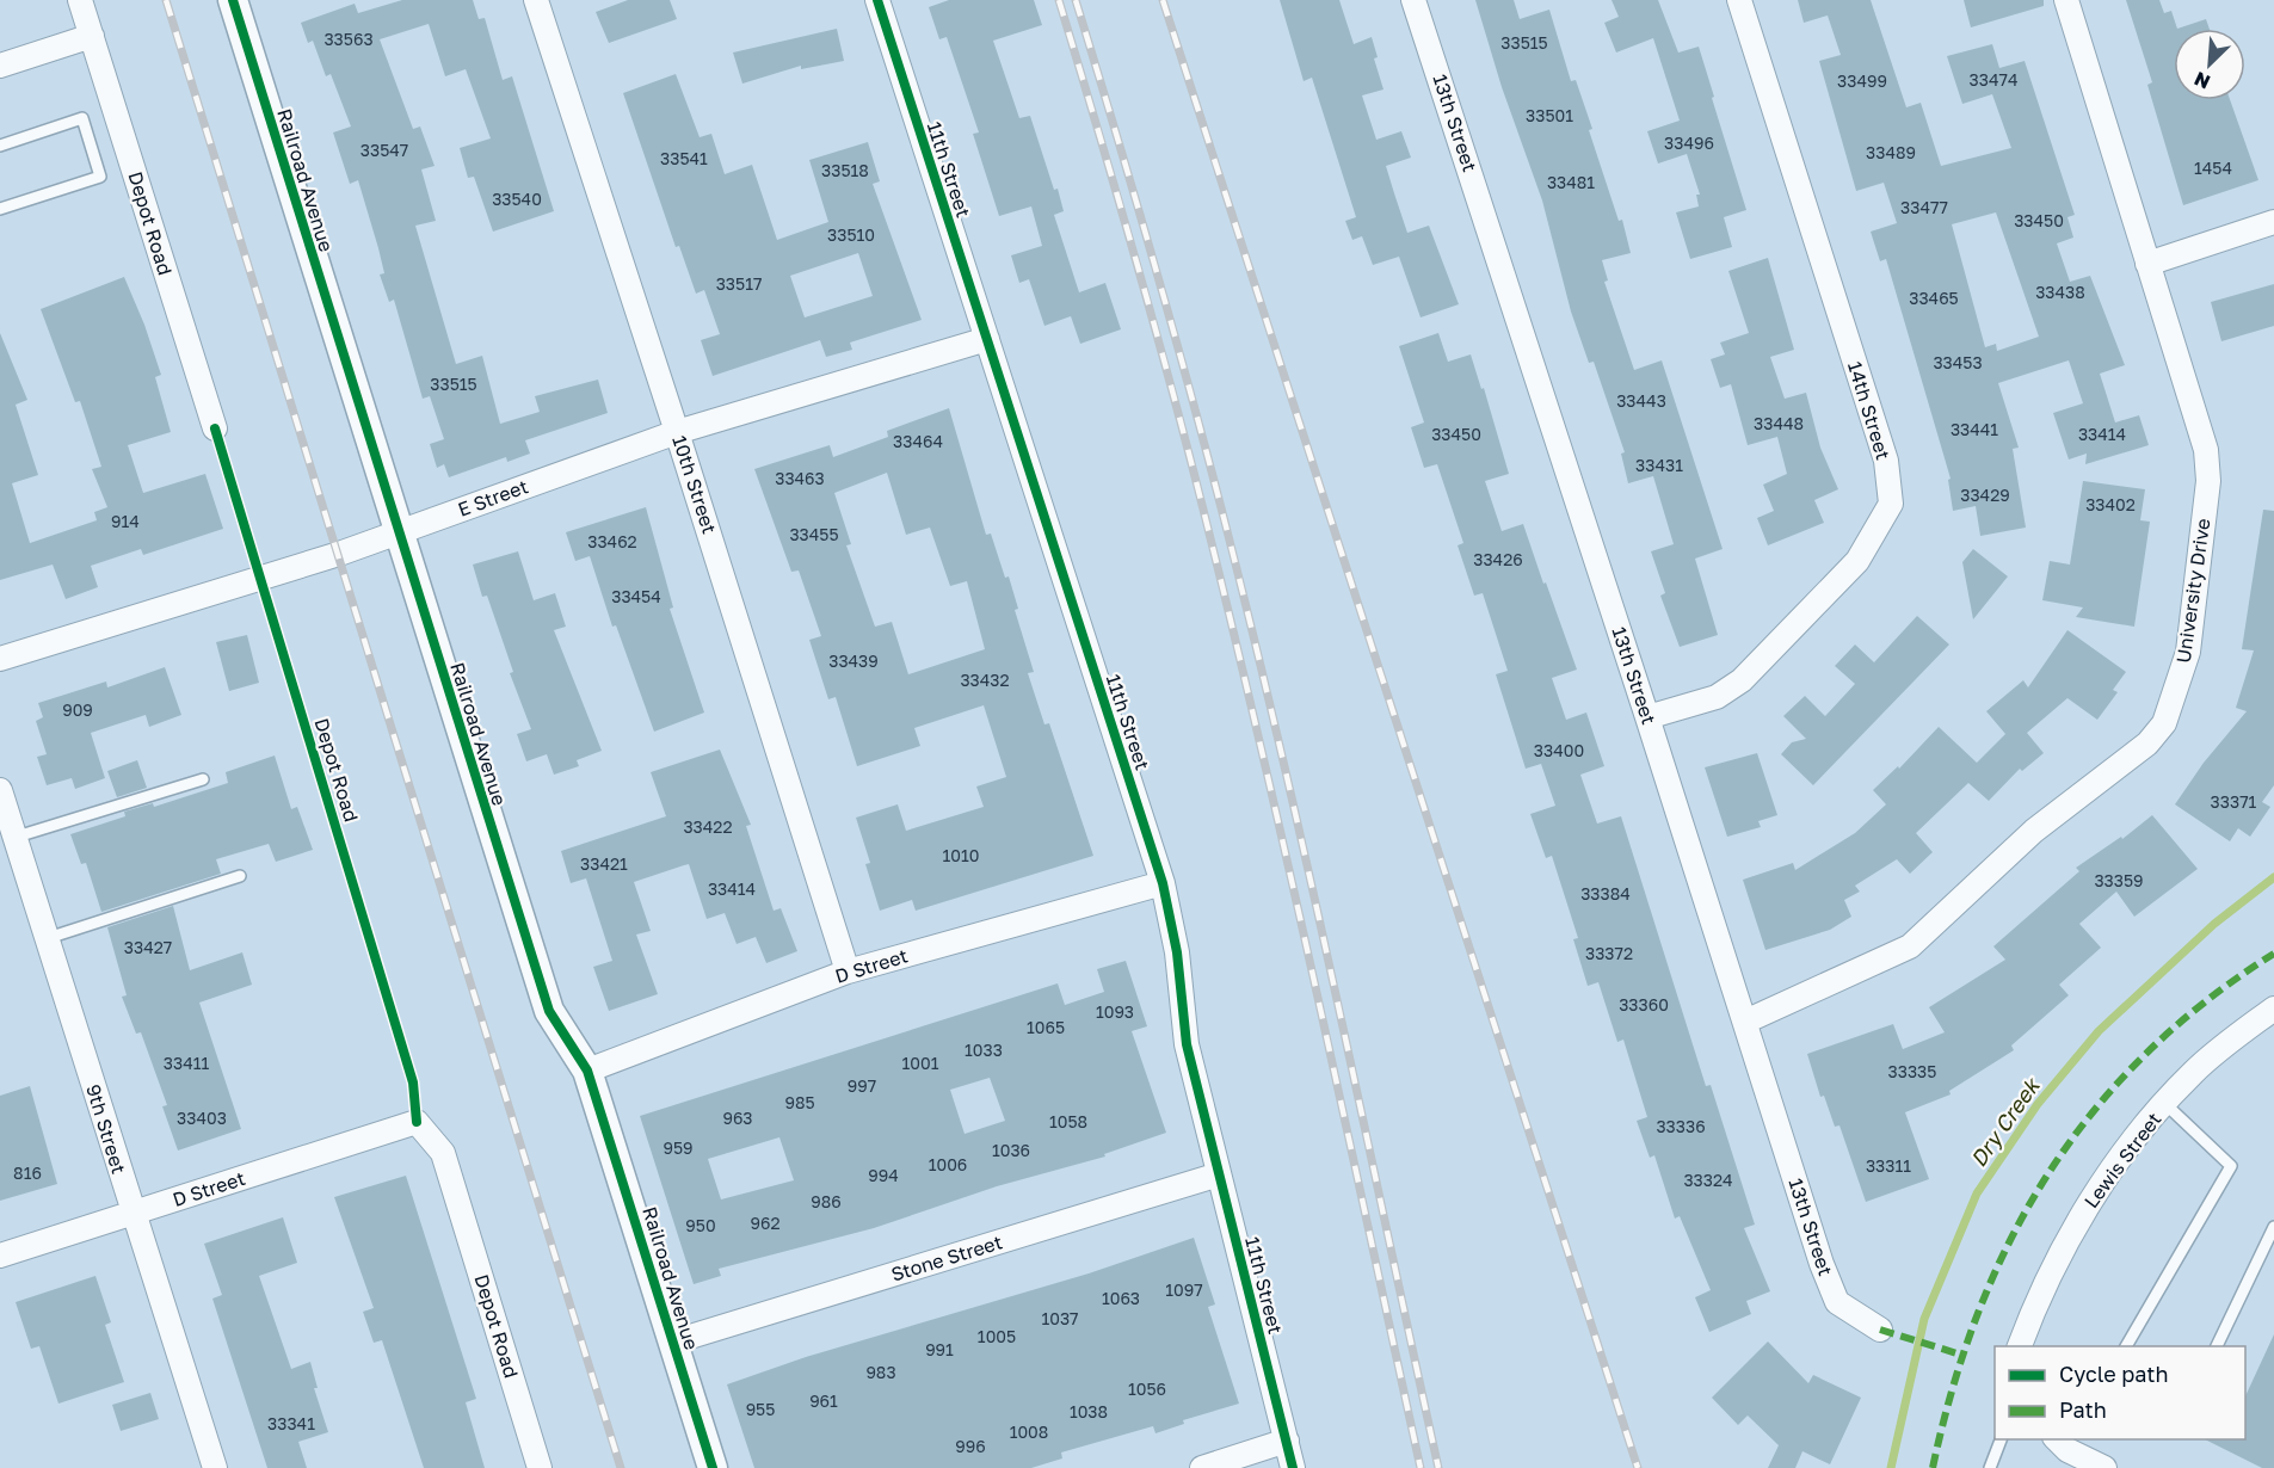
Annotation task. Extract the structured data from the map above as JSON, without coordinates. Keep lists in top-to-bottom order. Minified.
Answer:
{"streets":{"street":["13th Street","11th Street","Railroad Avenue","Depot Road","14th Street","10th Street","E Street","University Drive","D Street","9th Street","Lewis Street","Stone Street"]},"crossings":[["13th Street","14th Street"],["13th Street","University Drive"],["11th Street","E Street"],["11th Street","D Street"],["11th Street","Stone Street"],["Railroad Avenue","E Street"],["Railroad Avenue","D Street"],["Railroad Avenue","Stone Street"],["Depot Road","D Street"],["10th Street","E Street"],["10th Street","D Street"],["D Street","9th Street"]],"water":["Dry Creek"],"house_numbers":["33563","33515","33474","33499","33501","33496","33547","33489","33541","1454","33518","33481","33540","33477","33450","33510","33517","33438","33465","33453","33515","33443","33448","33441","33450","33414","33464","33431","33463","33429","33402","914","33455","33462","33426","33454","33439","33432","909","33400","33371","33422","1010","33421","33359","33414","33384","33427","33372","33360","1093","1065","1033","33411","1001","33335","997","985","33403","963","1058","33336","959","1036","1006","33311","816","994","33324","986","962","950","1097","1063","1037","1005","991","983","1056","961","955","1038","33341","1008","996"],"legend":["Cycle path","Path"],"north":"bottom left"}
